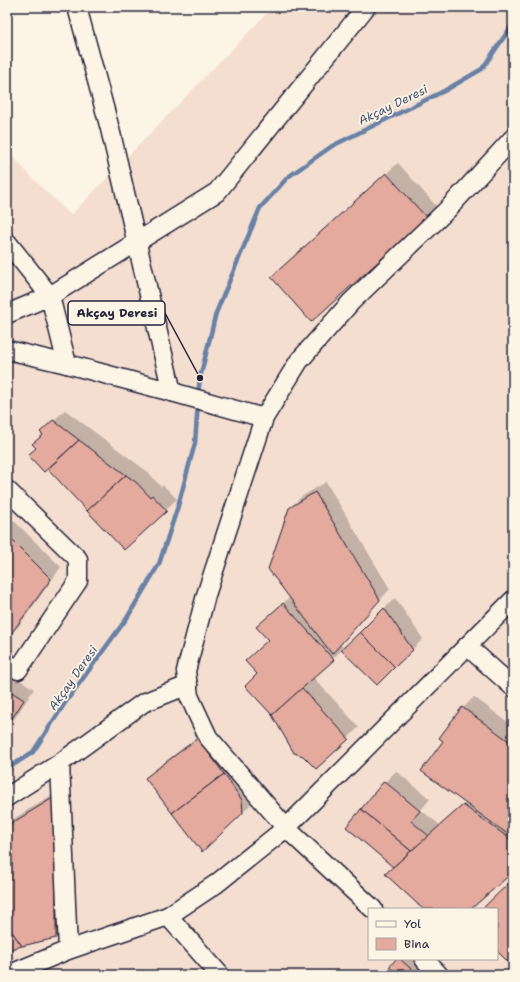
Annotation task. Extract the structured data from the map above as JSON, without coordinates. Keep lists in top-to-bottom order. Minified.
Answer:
{"water":["Akçay Deresi"],"places":["Akçay Deresi"],"legend":["Yol","Bina"]}
